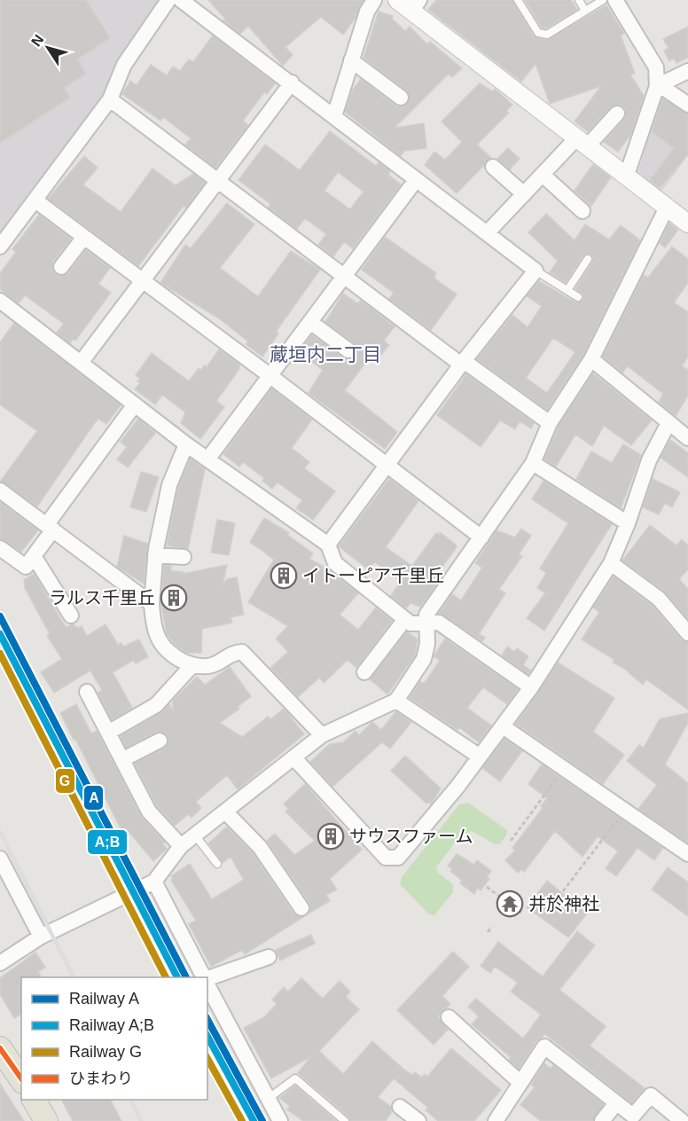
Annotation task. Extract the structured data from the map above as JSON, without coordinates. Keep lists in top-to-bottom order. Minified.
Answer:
{"districts":["蔵垣内二丁目"],"places":{"building":["イトーピア千里丘","ラルス千里丘","サウスファーム"],"temple":["井於神社"]},"lines":["rail line A","rail line A;B","rail line G","transit line ひまわり"],"legend":["Railway A","Railway A;B","Railway G","ひまわり"],"north":"top left"}
